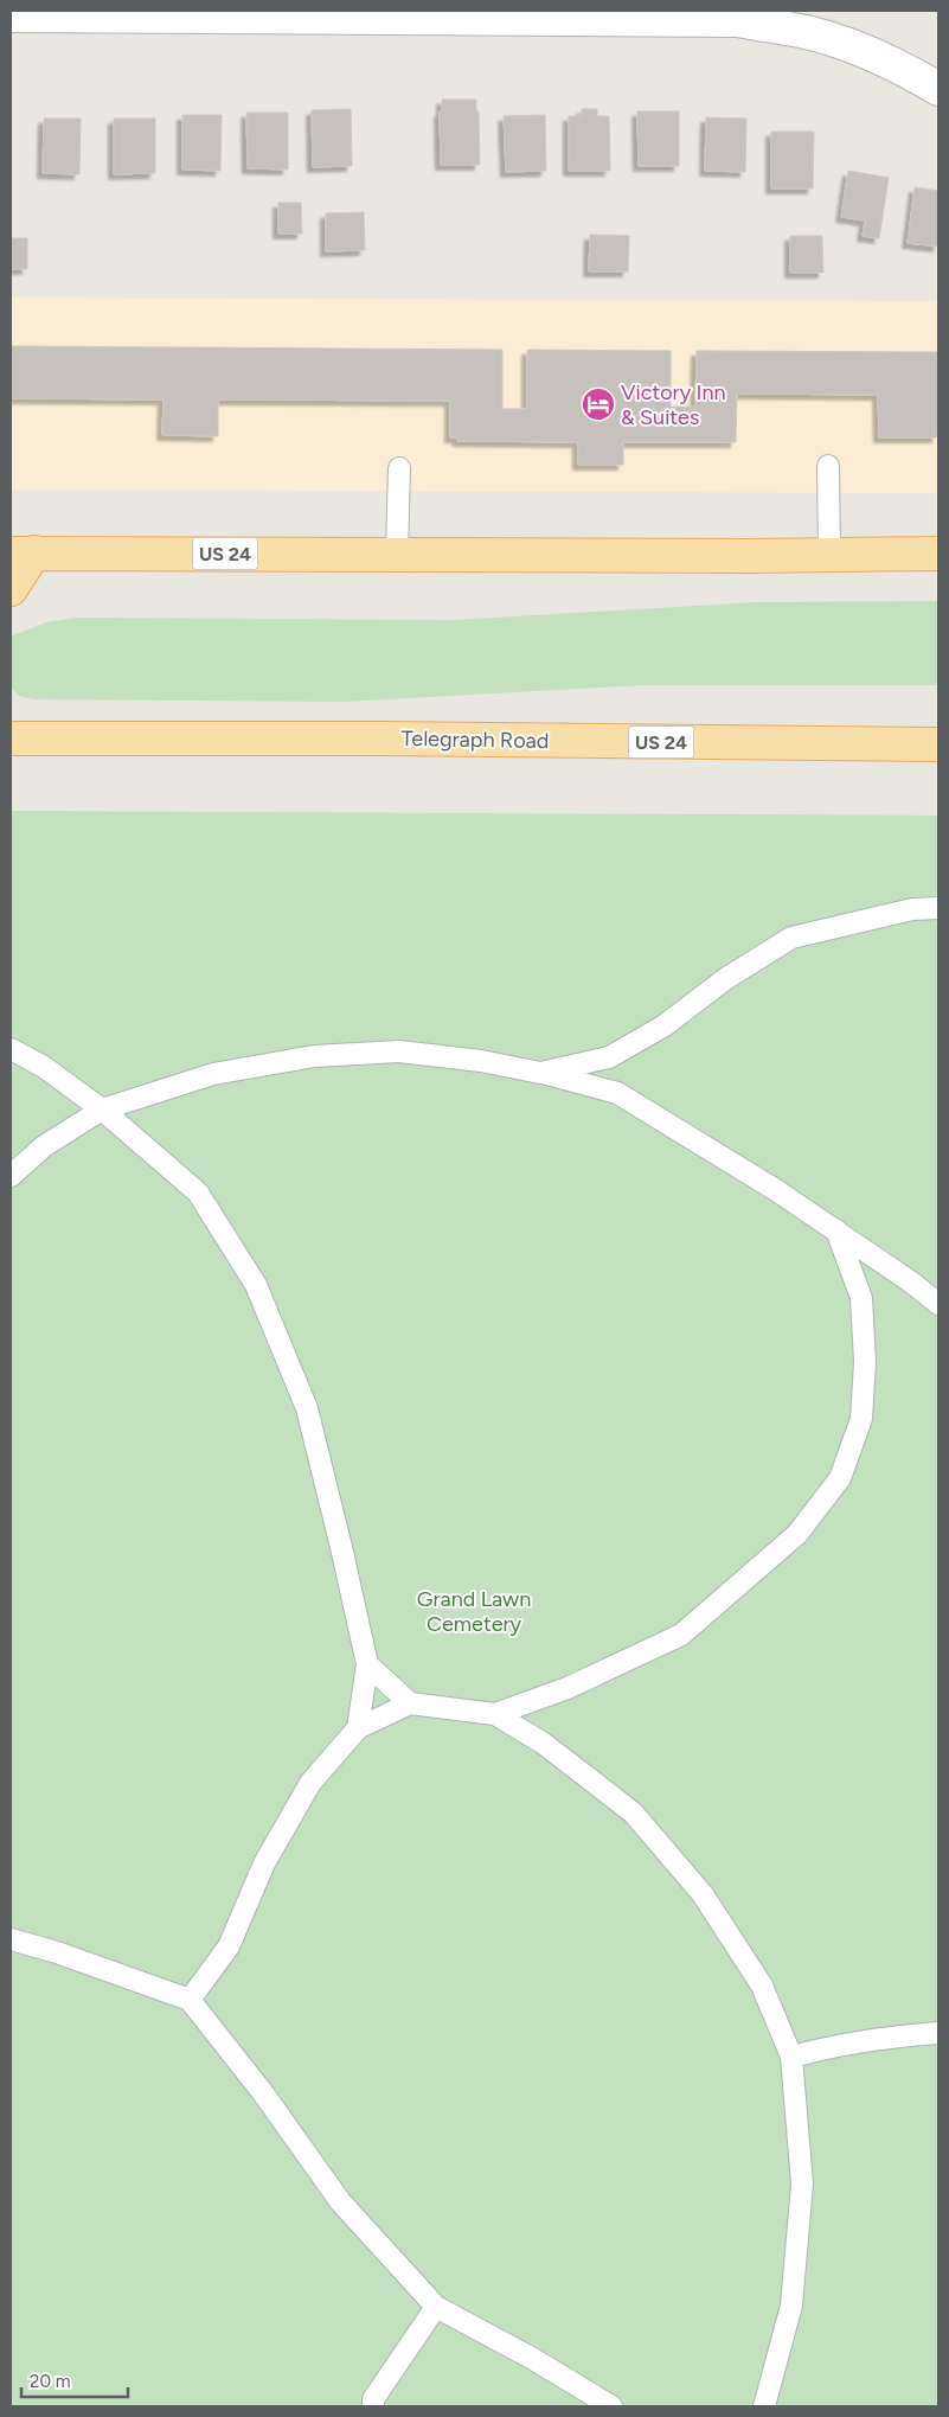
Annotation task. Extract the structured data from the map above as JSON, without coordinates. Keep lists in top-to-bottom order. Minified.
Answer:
{"streets":{"main road":["US 24","Telegraph Road"]},"parks":["Grand Lawn Cemetery"],"places":{"hotel":["Victory Inn & Suites"]},"scale_bar":"20 m"}
